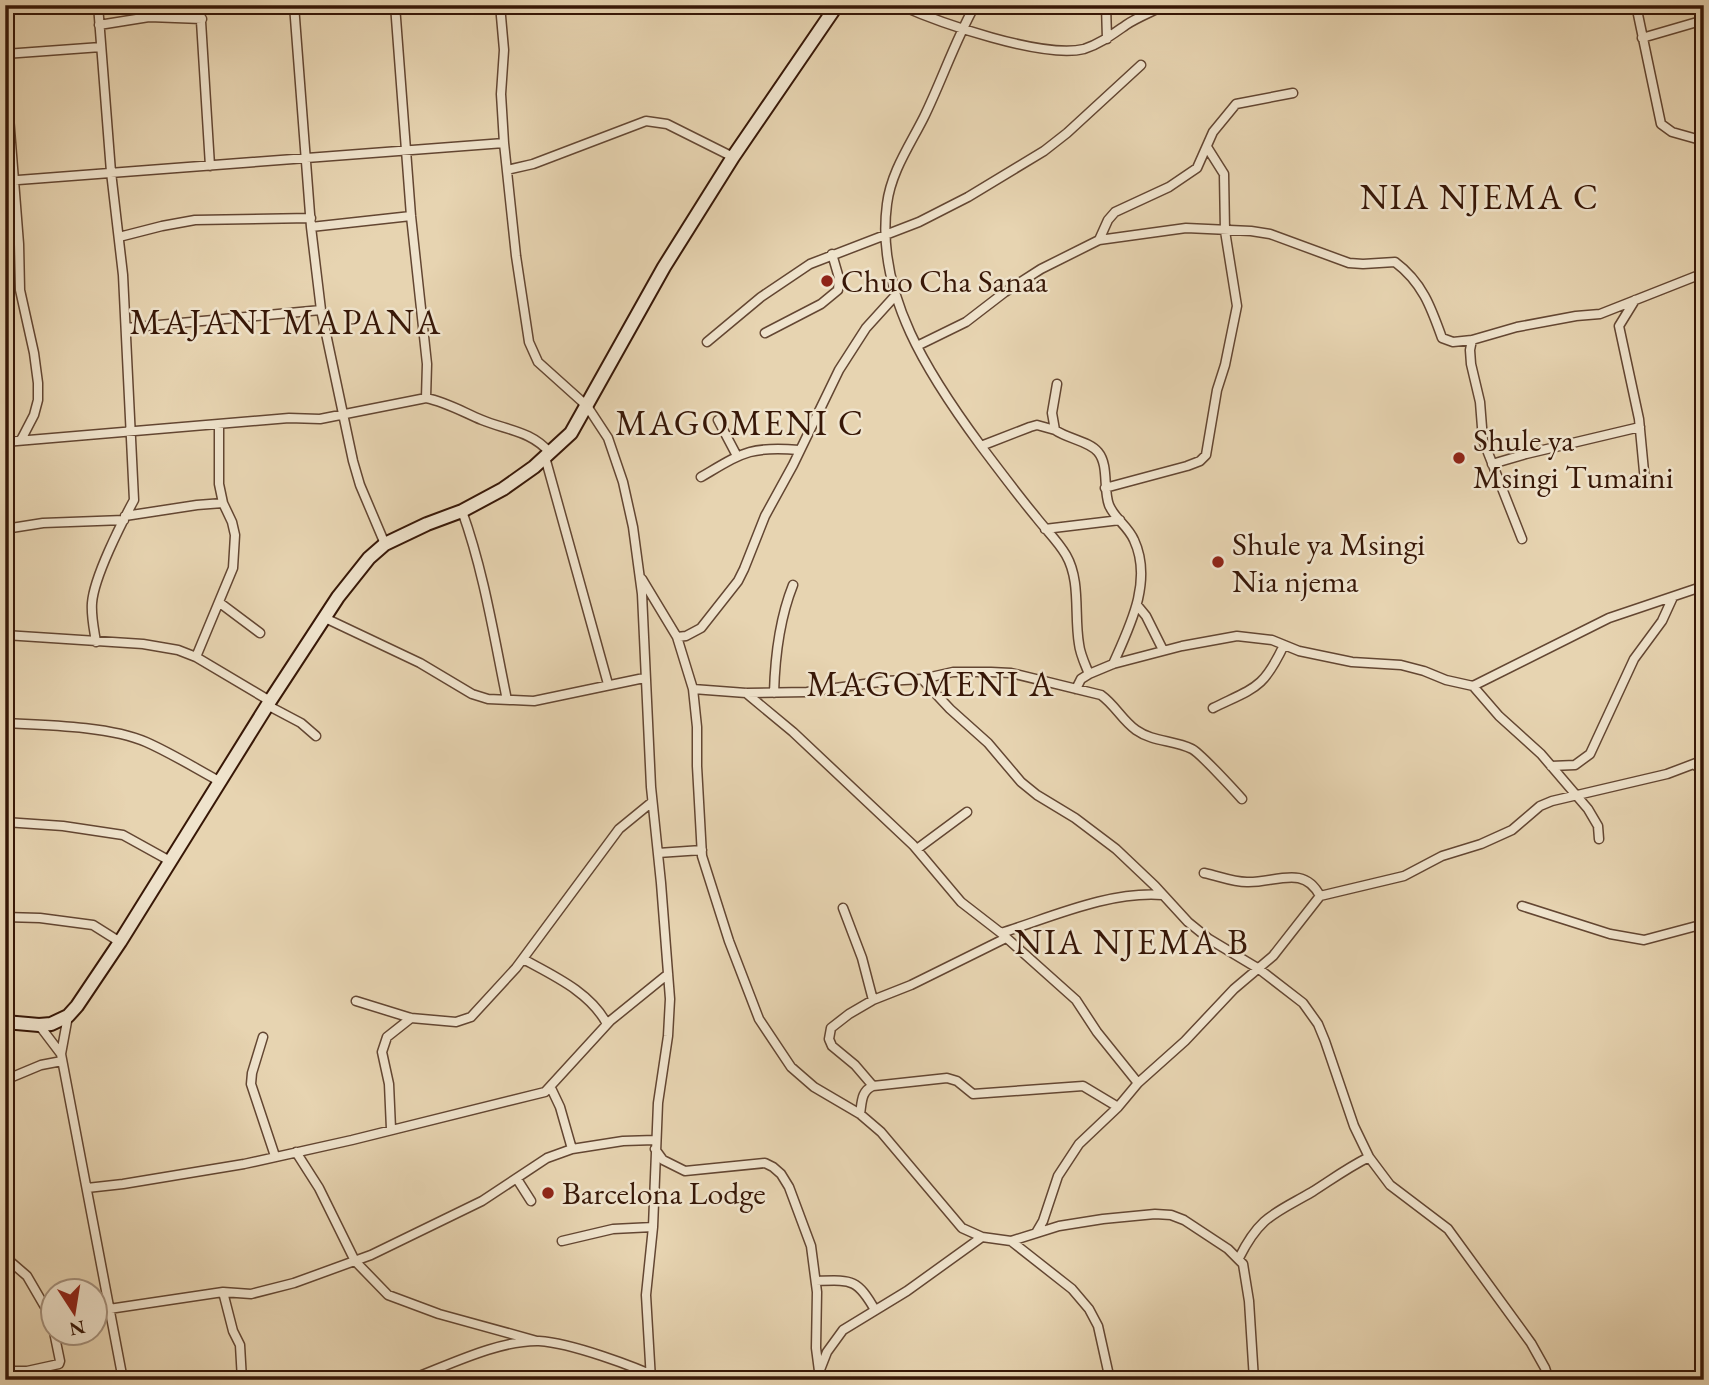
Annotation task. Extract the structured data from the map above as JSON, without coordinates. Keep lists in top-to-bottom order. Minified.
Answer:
{"districts":["NIA NJEMA C","MAJANI MAPANA","MAGOMENI C","MAGOMENI A","NIA NJEMA B"],"places":["Chuo Cha Sanaa","Shule ya Msingi Tumaini","Shule ya Msingi Nia njema","Barcelona Lodge"],"north":"bottom"}
